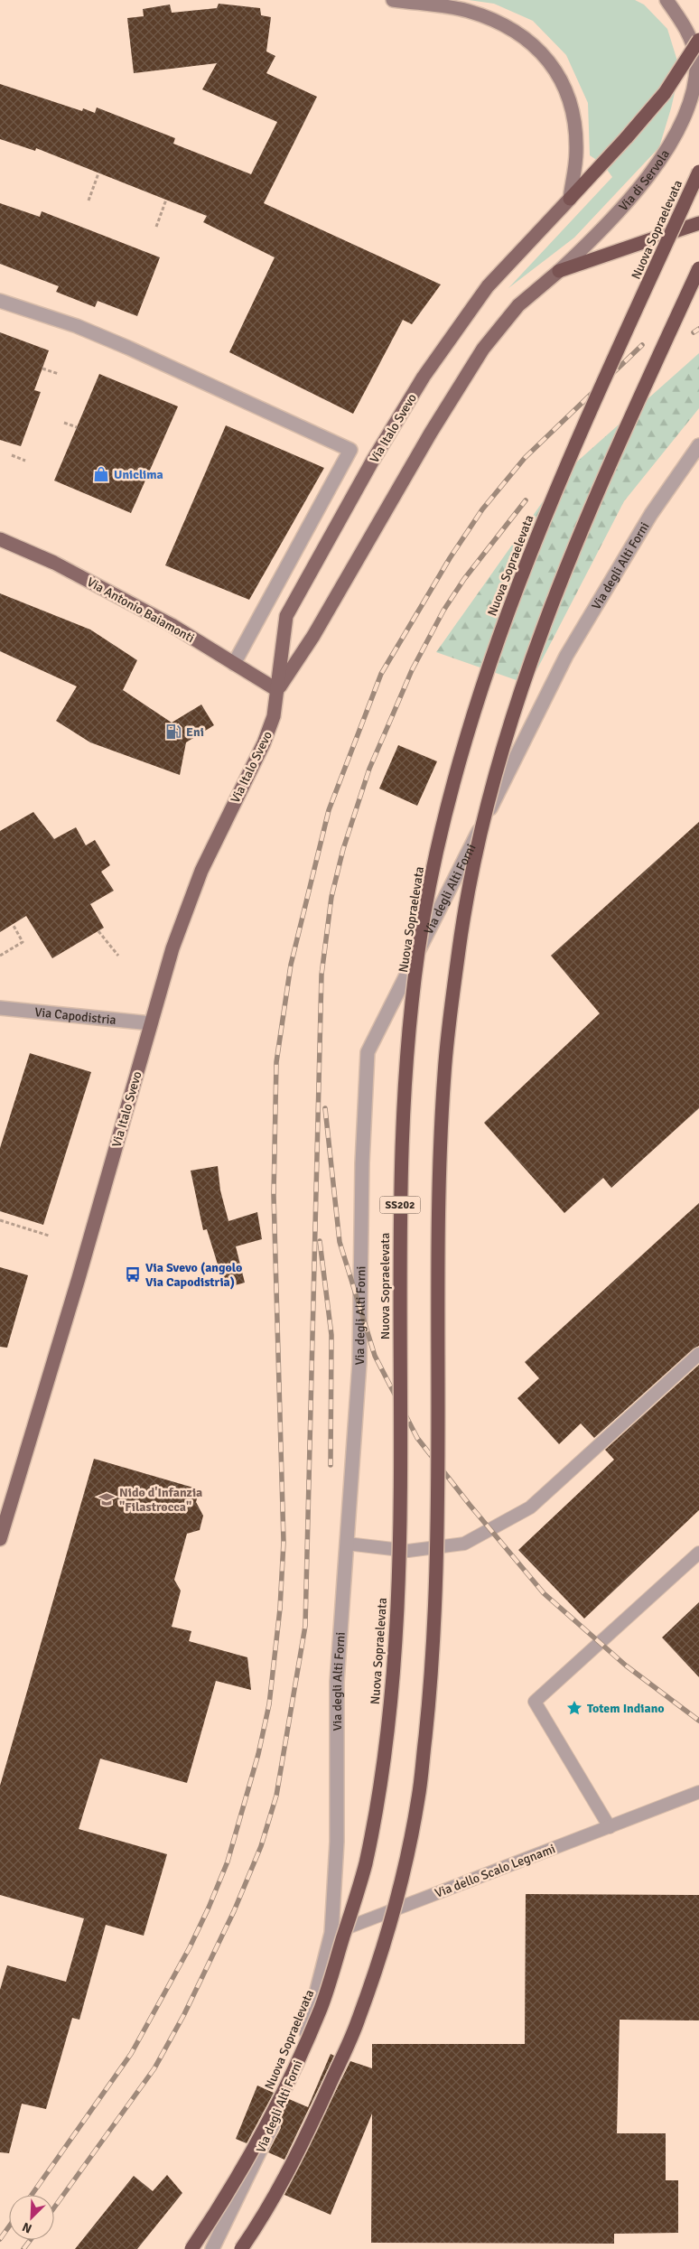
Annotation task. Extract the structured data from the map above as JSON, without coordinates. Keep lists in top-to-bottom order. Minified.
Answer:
{"streets":{"highway":["Nuova Sopraelevata","SS202"],"main road":["Via di Servola","Via Italo Svevo","Via Antonio Baiamonti"],"street":["Via degli Alti Forni","Via Capodistria"],"lane":["Via dello Scalo Legnami"]},"crossings":[["Via di Servola","Via Italo Svevo"],["Via Italo Svevo","Via Antonio Baiamonti"],["Via Italo Svevo","Via Capodistria"],["Via degli Alti Forni","Via dello Scalo Legnami"]],"places":{"shop":["Uniclima"],"fuel station":["Eni"],"bus stop":["Via Svevo (angolo Via Capodistria)"],"school or university":["Nido d'Infanzia \"Filastrocca\""],"place":["Totem Indiano"]},"north":"bottom left"}
